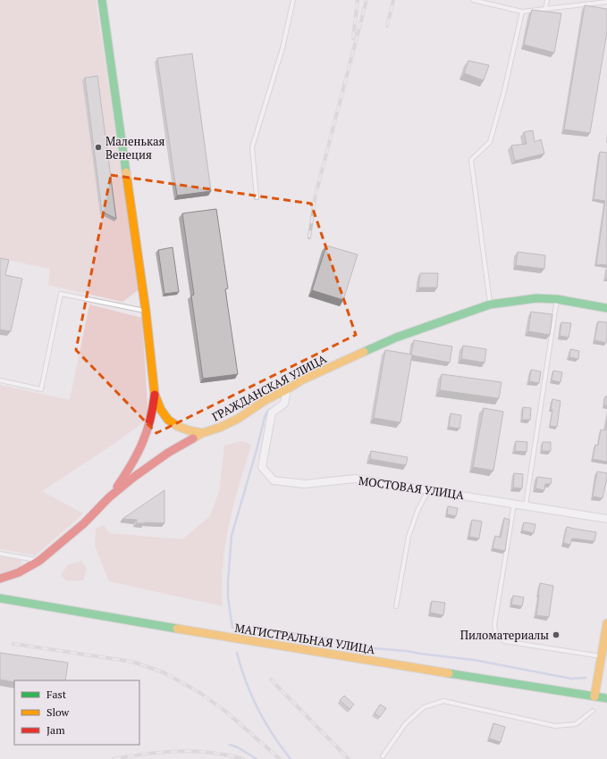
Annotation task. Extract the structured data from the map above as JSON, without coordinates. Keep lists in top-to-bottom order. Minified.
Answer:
{"streets":{"street":["ГРАЖДАНСКАЯ УЛИЦА","МОСТОВАЯ УЛИЦА","МАГИСТРАЛЬНАЯ УЛИЦА"]},"crossings":[["ГРАЖДАНСКАЯ УЛИЦА","МОСТОВАЯ УЛИЦА"]],"places":["Маленькая Венеция","Пиломатериалы"],"legend":["Fast","Slow","Jam"]}
